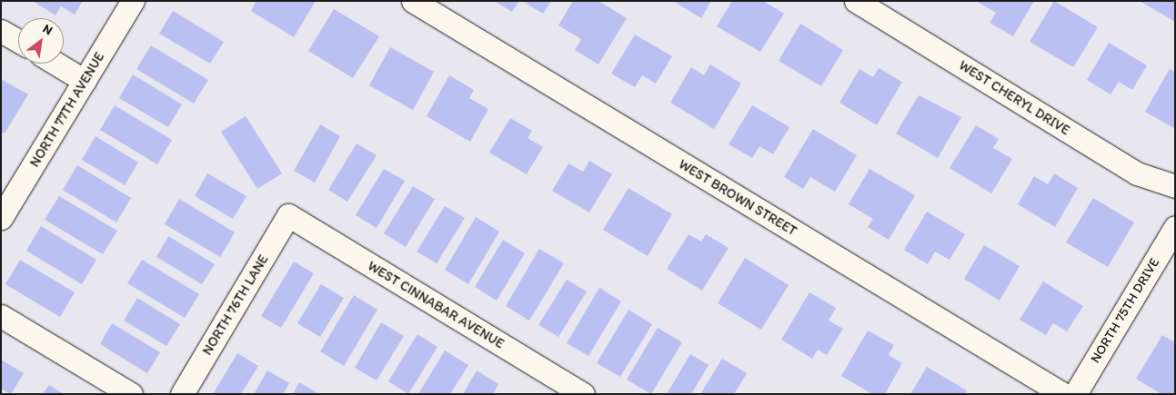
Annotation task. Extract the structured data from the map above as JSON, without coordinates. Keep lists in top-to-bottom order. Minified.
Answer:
{"streets":{"street":["WEST CHERYL DRIVE","NORTH 77TH AVENUE","WEST BROWN STREET","NORTH 76TH LANE","WEST CINNABAR AVENUE","NORTH 75TH DRIVE"]},"crossings":[["NORTH 76TH LANE","WEST CINNABAR AVENUE"]],"north":"top right"}
